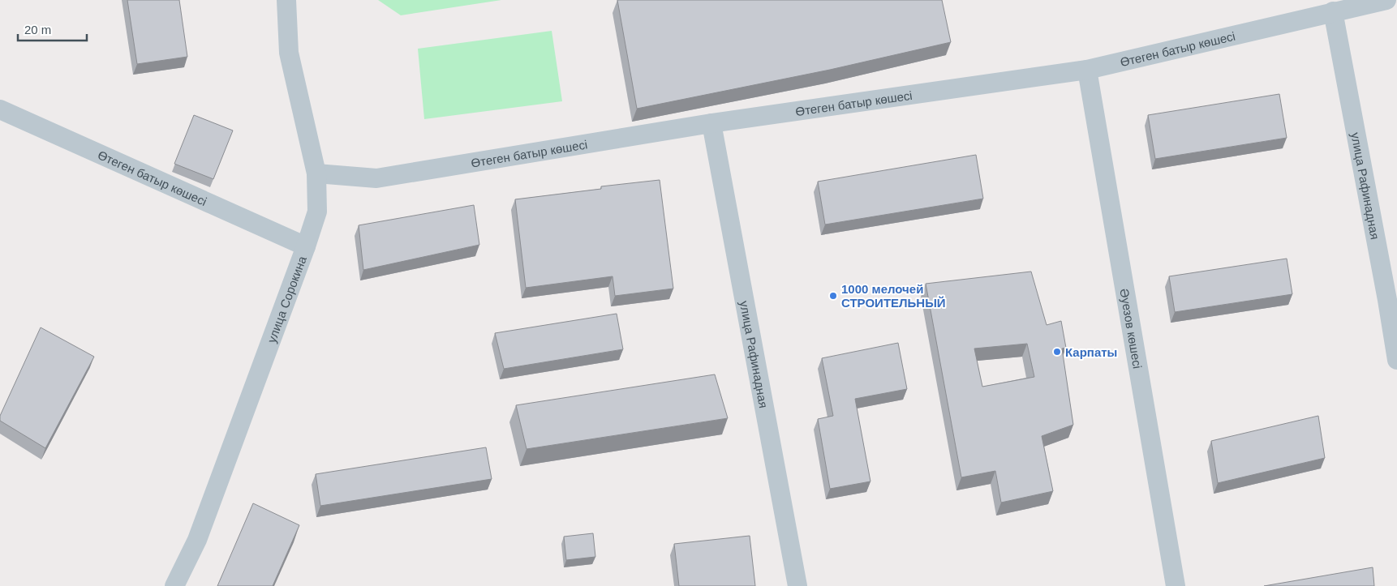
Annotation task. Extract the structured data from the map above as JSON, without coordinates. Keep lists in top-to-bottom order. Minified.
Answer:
{"streets":{"street":["Өтеген батыр көшесі","улица Рафинадная","улица Сорокина","Әуезов көшесі"]},"crossings":[["Өтеген батыр көшесі","улица Рафинадная"],["Өтеген батыр көшесі","улица Сорокина"],["Өтеген батыр көшесі","Әуезов көшесі"]],"places":["1000 мелочей СТРОИТЕЛЬНЫЙ","Карпаты"],"scale_bar":"20 m"}
